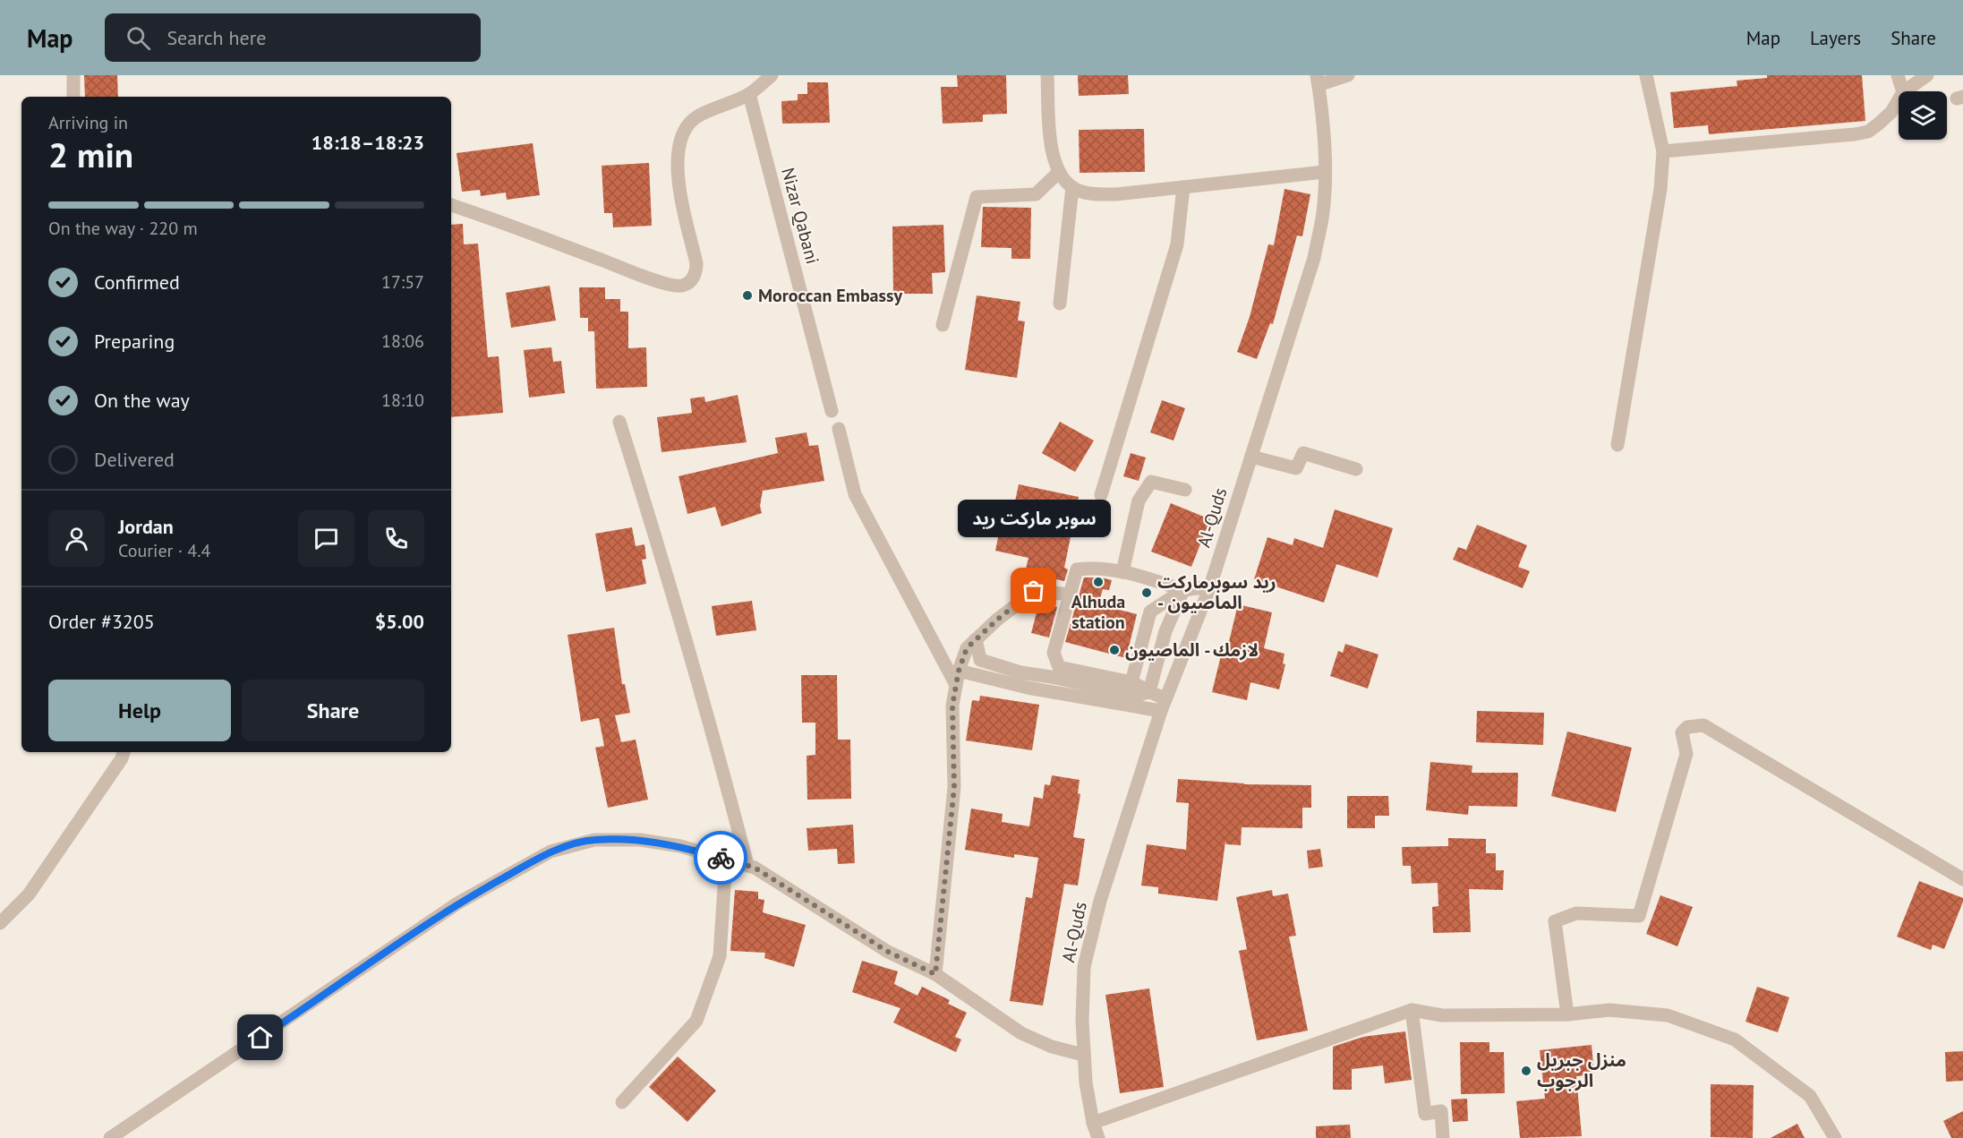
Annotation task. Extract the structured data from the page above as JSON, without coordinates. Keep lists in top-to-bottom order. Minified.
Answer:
{"streets":{"street":["Nizar Qabani","Al-Quds"]},"places":["Moroccan Embassy","Alhuda station","سوبر ماركت ريد","ريد سوبرماركت - الماصيون","لازمك - الماصيون","منزل جبريل الرجوب"],"page":{"header":"Map","search":"Search here","nav":["Map","Layers","Share"],"heading":["2 min","Arriving in","18:18–18:23"],"panel":["Jordan","Courier · 4.4","Order #3205","$5.00"],"bar":"On the way · 220 m","list":[["Confirmed","17:57"],["Preparing","18:06"],["On the way","18:10"],"Delivered"],"bubble":"سوبر ماركت ريد","buttons":["Help","Share"]}}
